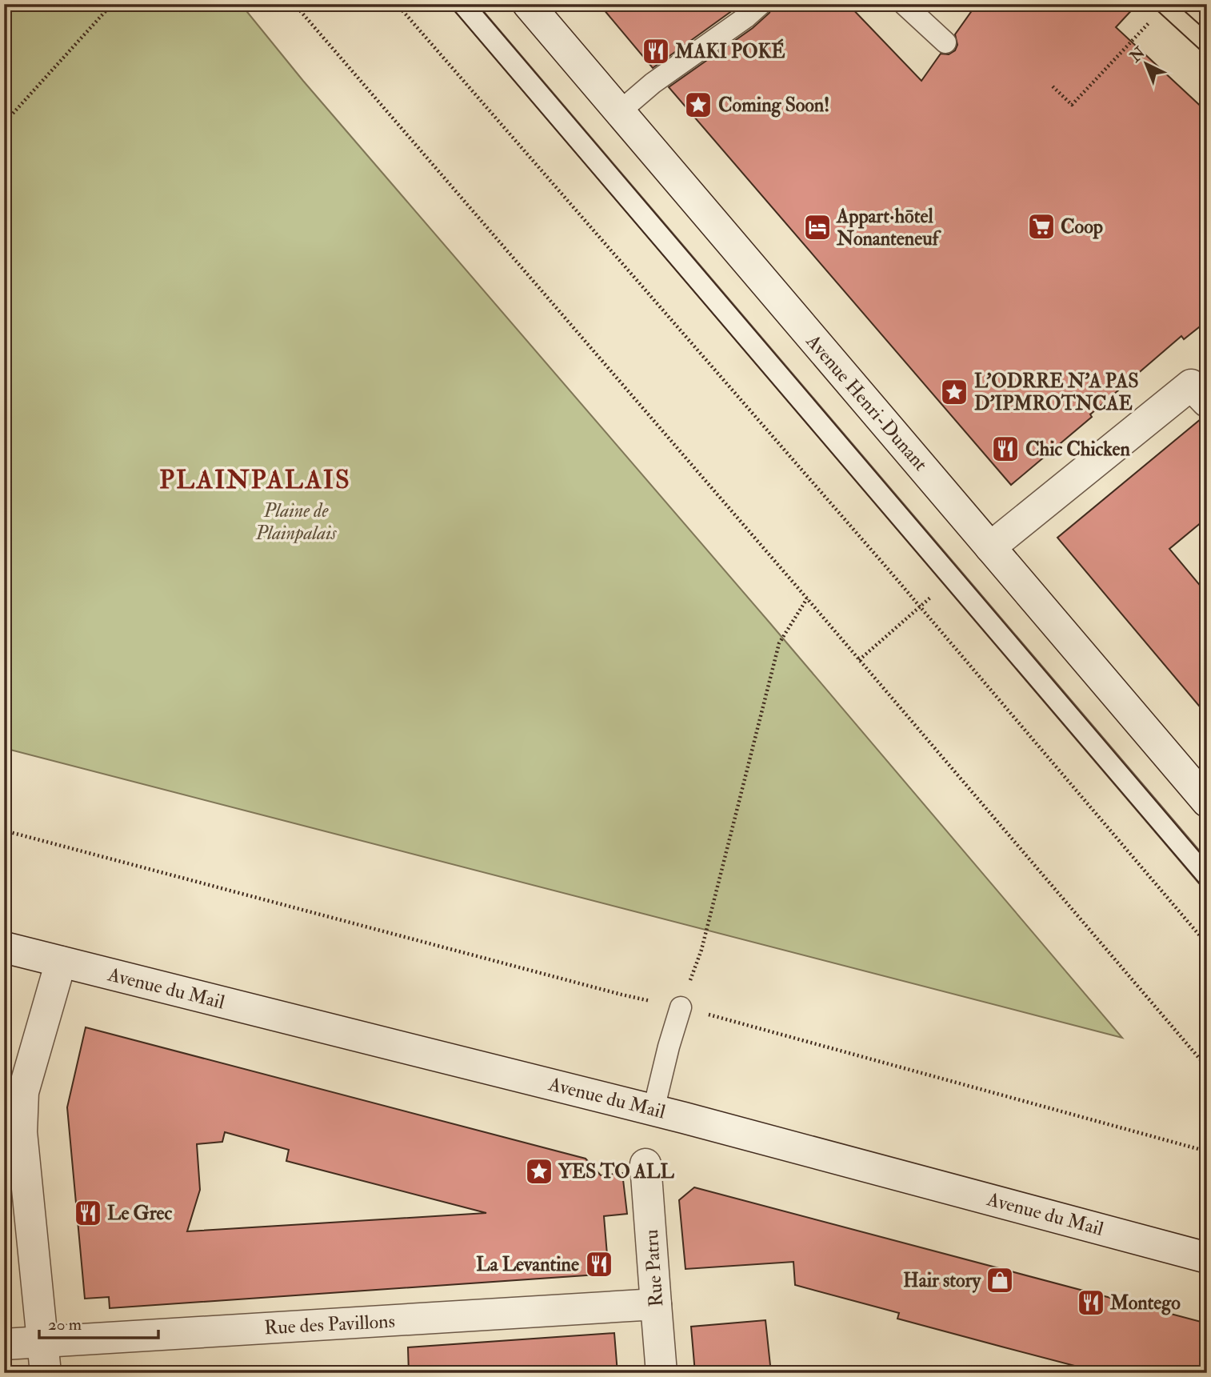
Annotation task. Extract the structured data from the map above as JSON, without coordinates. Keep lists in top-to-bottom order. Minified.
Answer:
{"streets":{"main road":["Avenue Henri-Dunant","Avenue du Mail","Rue Patru","Rue des Pavillons"]},"crossings":[["Rue Patru","Rue des Pavillons"]],"districts":["PLAINPALAIS"],"parks":["Plaine de Plainpalais"],"places":{"restaurant":["MAKI POKÉ","Chic Chicken","Le Grec","La Levantine","Montego"],"place":["Coming Soon!","L'ODRRE N'A PAS D'IPMROTNCAE","YES TO ALL"],"supermarket":["Coop"],"hotel":["Appart‧hōtel Nonanteneuf"],"shop":["Hair story"]},"scale_bar":"20 m","north":"top left"}
